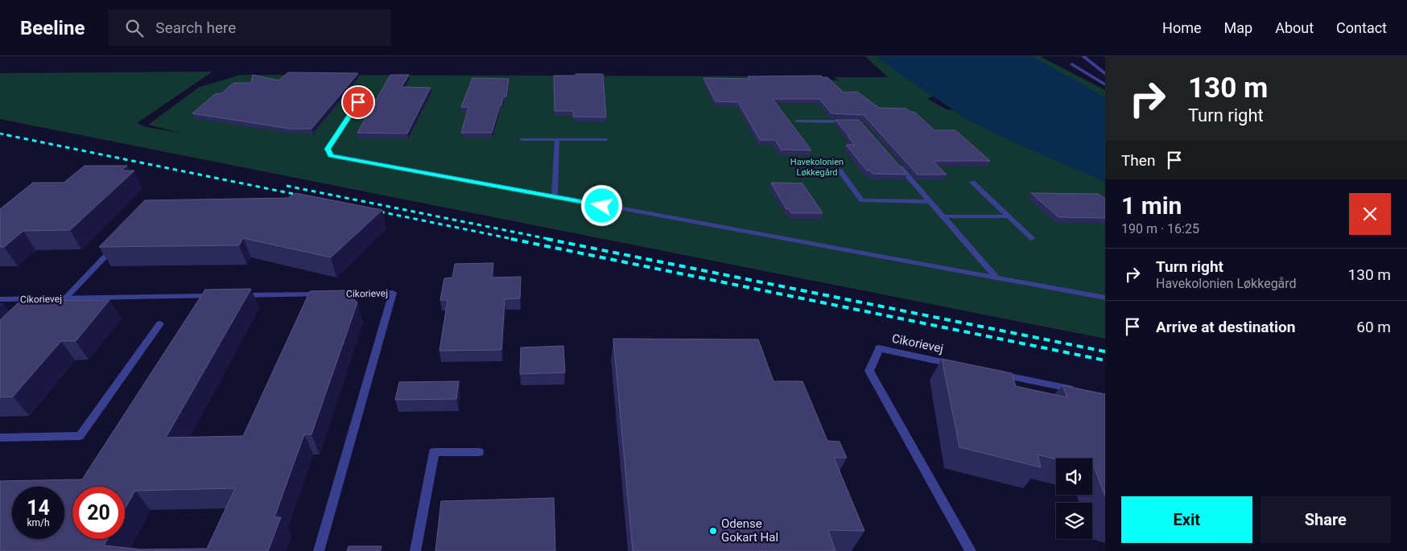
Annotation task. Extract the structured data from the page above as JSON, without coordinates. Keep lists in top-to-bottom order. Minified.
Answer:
{"streets":{"street":["Cikorievej"]},"parks":["Havekolonien Løkkegård"],"places":["Odense Gokart Hal"],"page":{"header":"Beeline","search":"Search here","nav":["Home","Map","About","Contact"],"turn":["130 m","Turn right"],"then":"Then","heading":["1 min","190 m · 16:25"],"list":[{"name":"Turn right","note":"Havekolonien Løkkegård","value":"130 m"},{"name":"Arrive at destination","value":"60 m"}],"speed":"14 km/h","limit":"20","buttons":["Exit","Share"]}}
